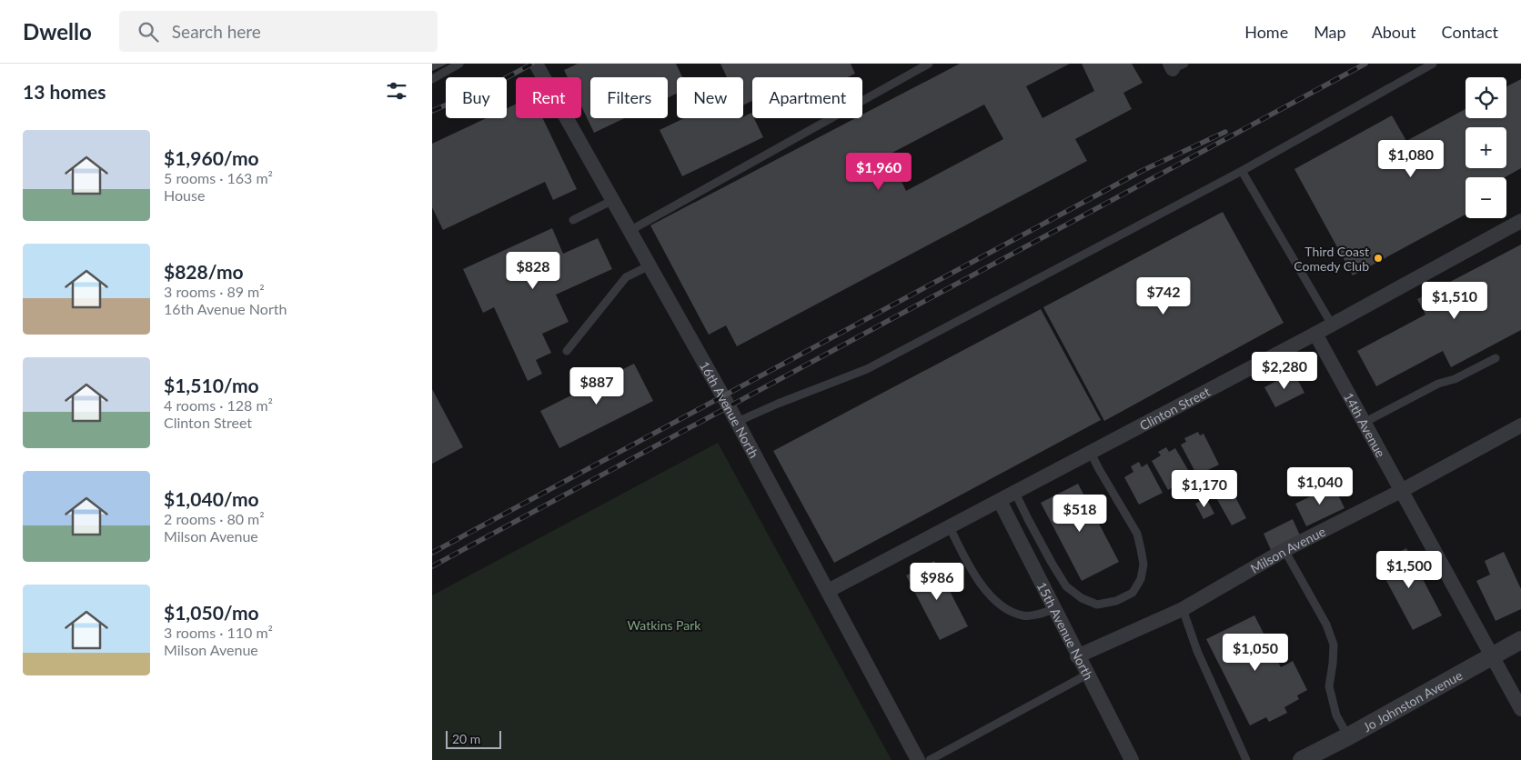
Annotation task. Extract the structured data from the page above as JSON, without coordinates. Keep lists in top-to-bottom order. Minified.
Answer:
{"streets":{"street":["Clinton Street","16th Avenue North","14th Avenue","Milson Avenue","15th Avenue North","Jo Johnston Avenue"]},"crossings":[["Clinton Street","16th Avenue North"],["Clinton Street","14th Avenue"],["Clinton Street","15th Avenue North"],["14th Avenue","Milson Avenue"],["14th Avenue","Jo Johnston Avenue"],["Milson Avenue","15th Avenue North"]],"parks":["Watkins Park"],"places":["Third Coast Comedy Club"],"scale_bar":"20 m","page":{"header":"Dwello","search":"Search here","nav":["Home","Map","About","Contact"],"heading":"13 homes","map_buttons":["+","−"],"chip":["Buy","Rent","Filters","New","Apartment"],"list":[{"name":"$1,960/mo","note":"5 rooms · 163 m² · House"},{"name":"$828/mo","note":"3 rooms · 89 m² · 16th Avenue North"},{"name":"$1,510/mo","note":"4 rooms · 128 m² · Clinton Street"},{"name":"$1,040/mo","note":"2 rooms · 80 m² · Milson Avenue"},{"name":"$1,050/mo","note":"3 rooms · 110 m² · Milson Avenue"}],"price":["$1,080","$1,960","$828","$742","$1,510","$2,280","$887","$1,040","$1,170","$518","$1,500","$986","$1,050"],"scale":"20 m"}}
